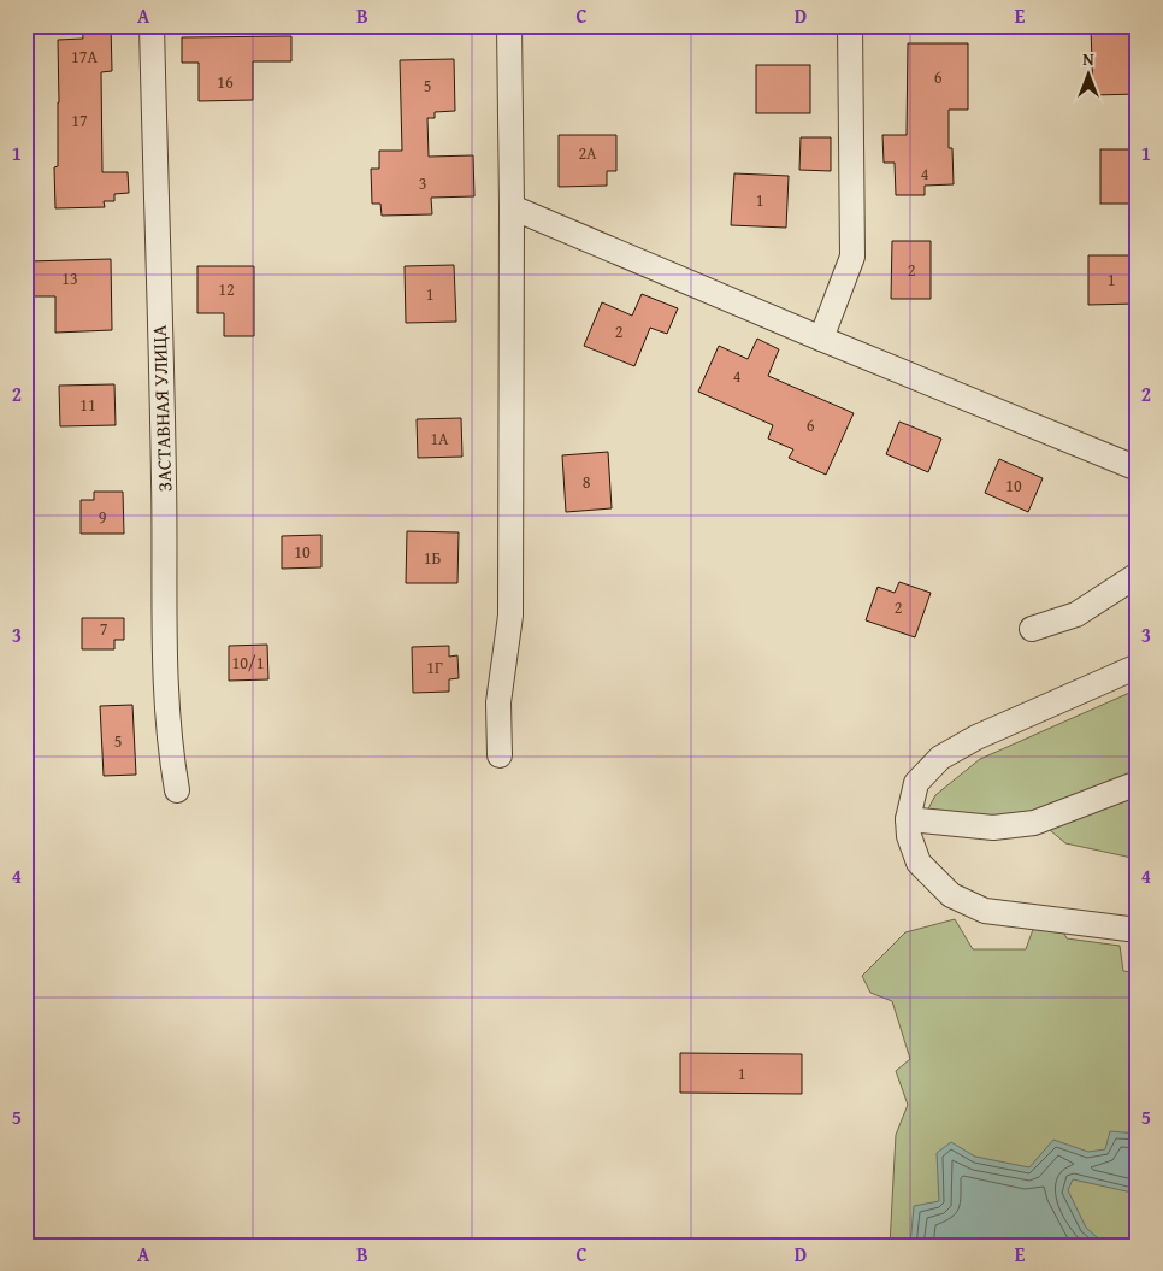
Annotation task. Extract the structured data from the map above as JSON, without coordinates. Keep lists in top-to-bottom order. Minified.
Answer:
{"streets":{"street":["ЗАСТАВНАЯ УЛИЦА"]},"house_numbers":["17А","6","16","5","17","2А","4","3","1","2","13","1","12","1","2","4","11","6","1А","8","10","9","10","1Б","2","7","10/1","1Г","5","1"],"north":"top","grid":{"columns":["A","B","C","D","E"],"rows":["1","2","3","4","5"]}}
